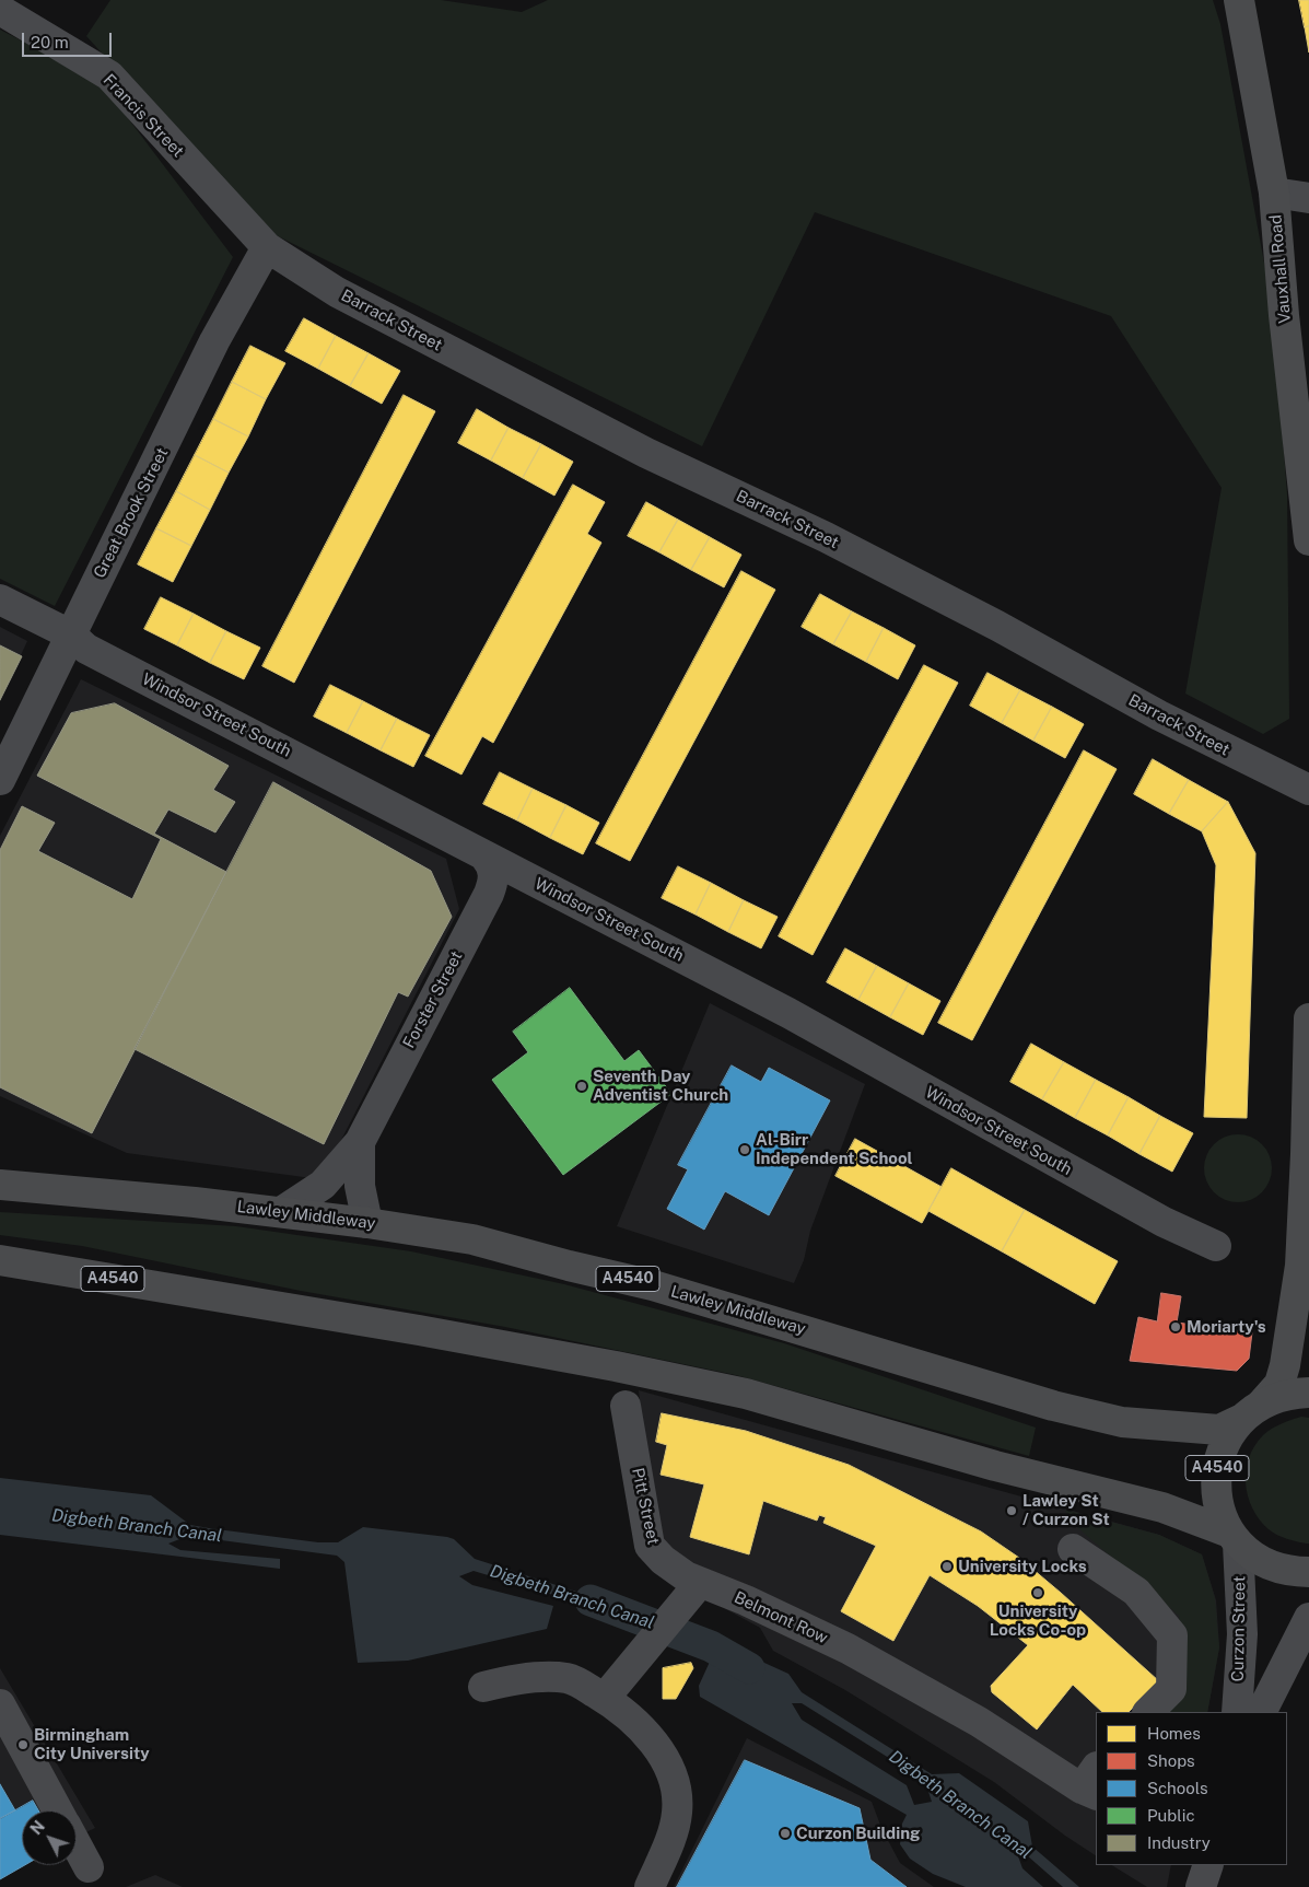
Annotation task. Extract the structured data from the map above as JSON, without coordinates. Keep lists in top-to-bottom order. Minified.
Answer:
{"streets":{"main road":["Vauxhall Road","Lawley Middleway","A4540"],"street":["Francis Street","Barrack Street","Great Brook Street","Windsor Street South","Forster Street","Pitt Street","Belmont Row","Curzon Street"]},"crossings":[["Francis Street","Barrack Street"],["Francis Street","Great Brook Street"],["Barrack Street","Great Brook Street"],["Great Brook Street","Windsor Street South"],["Windsor Street South","Forster Street"],["Forster Street","Lawley Middleway"],["Lawley Middleway","A4540"],["A4540","Curzon Street"],["Pitt Street","Belmont Row"]],"water":["Digbeth Branch Canal"],"places":["Seventh Day Adventist Church","Al-Birr Independent School","Moriarty's","Lawley St / Curzon St","University Locks","University Locks Co-op","Birmingham City University","Curzon Building"],"legend":["Homes","Shops","Schools","Public","Industry"],"scale_bar":"20 m","north":"top left"}
